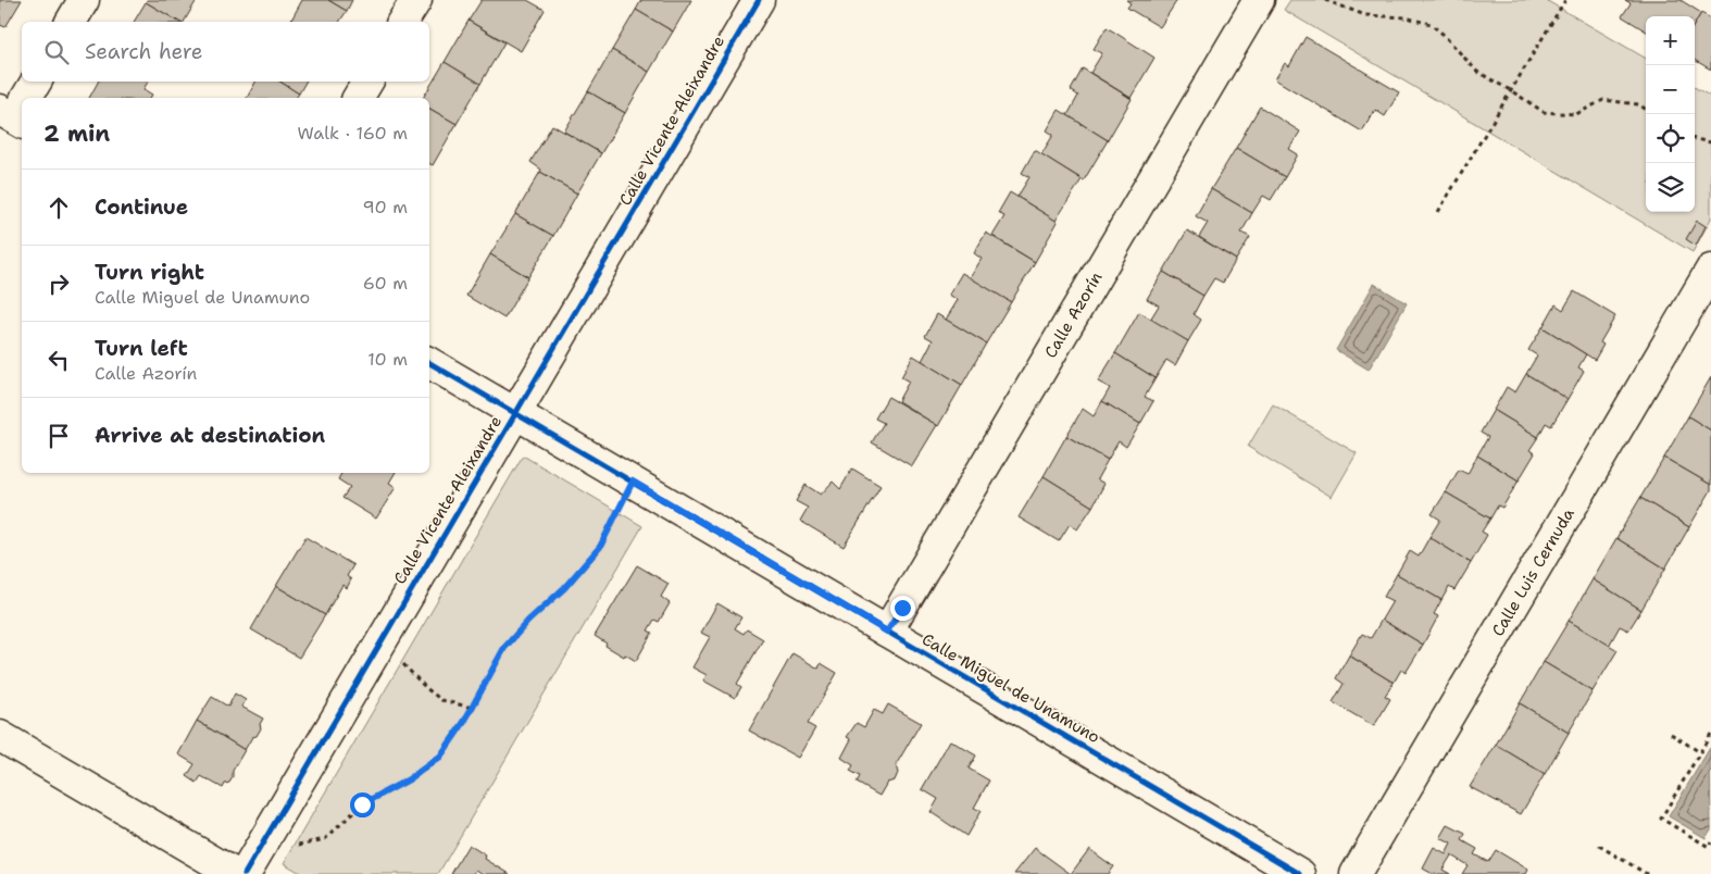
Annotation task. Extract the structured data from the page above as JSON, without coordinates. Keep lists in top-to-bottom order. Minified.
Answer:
{"streets":{"street":["Calle Vicente Aleixandre","Calle Azorín","Calle Luis Cernuda","Calle Miguel de Unamuno"]},"crossings":[["Calle Vicente Aleixandre","Calle Miguel de Unamuno"],["Calle Azorín","Calle Miguel de Unamuno"]],"page":{"map_buttons":["+","−"],"search":"Search here","heading":["2 min","Walk · 160 m"],"list":[["Continue","90 m"],["Turn right","Calle Miguel de Unamuno","60 m"],["Turn left","Calle Azorín","10 m"],"Arrive at destination"]}}
